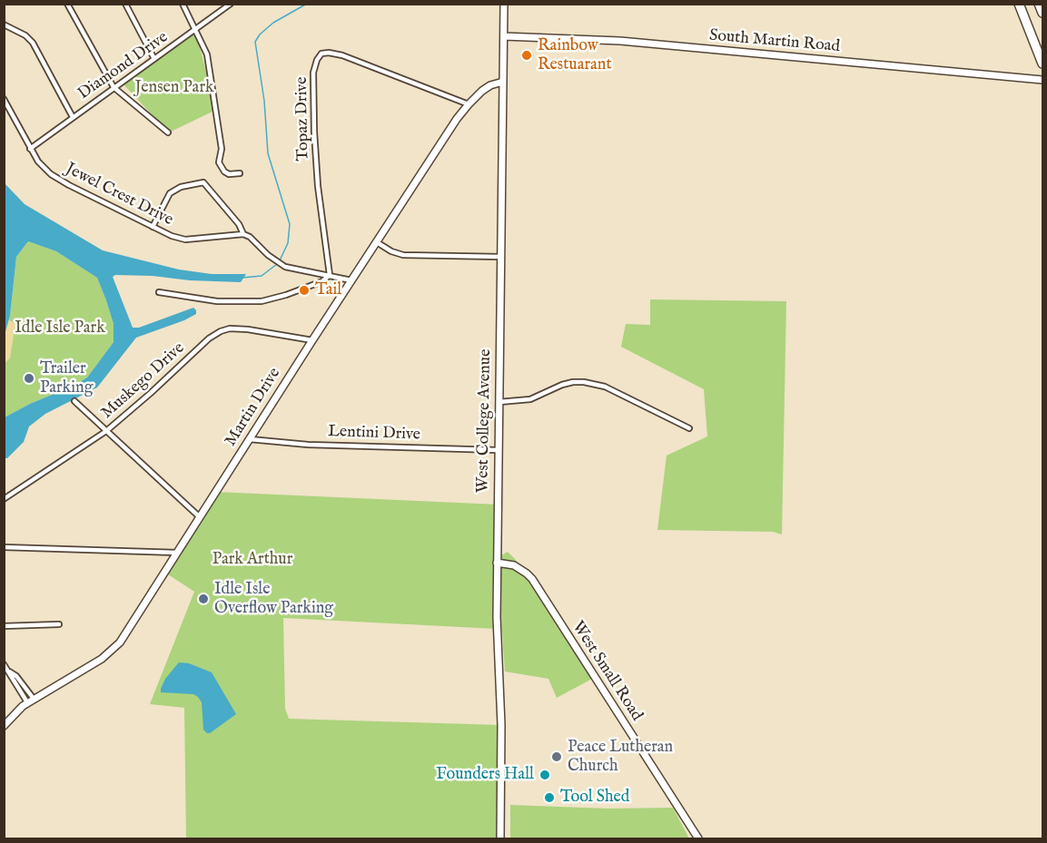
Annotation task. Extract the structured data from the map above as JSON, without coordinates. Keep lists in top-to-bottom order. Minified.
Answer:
{"streets":{"street":["South Martin Road","Diamond Drive","Topaz Drive","Jewel Crest Drive","Muskego Drive","Martin Drive","West College Avenue","Lentini Drive","West Small Road"]},"crossings":[["South Martin Road","West College Avenue"],["Diamond Drive","Jewel Crest Drive"],["Topaz Drive","Martin Drive"],["Muskego Drive","Martin Drive"],["Martin Drive","West College Avenue"],["Martin Drive","Lentini Drive"],["West College Avenue","Lentini Drive"],["West College Avenue","West Small Road"]],"parks":["Jensen Park","Idle Isle Park","Park Arthur"],"places":["Rainbow Restuarant","Tail","Trailer Parking","Idle Isle Overflow Parking","Peace Lutheran Church","Founders Hall","Tool Shed"]}
